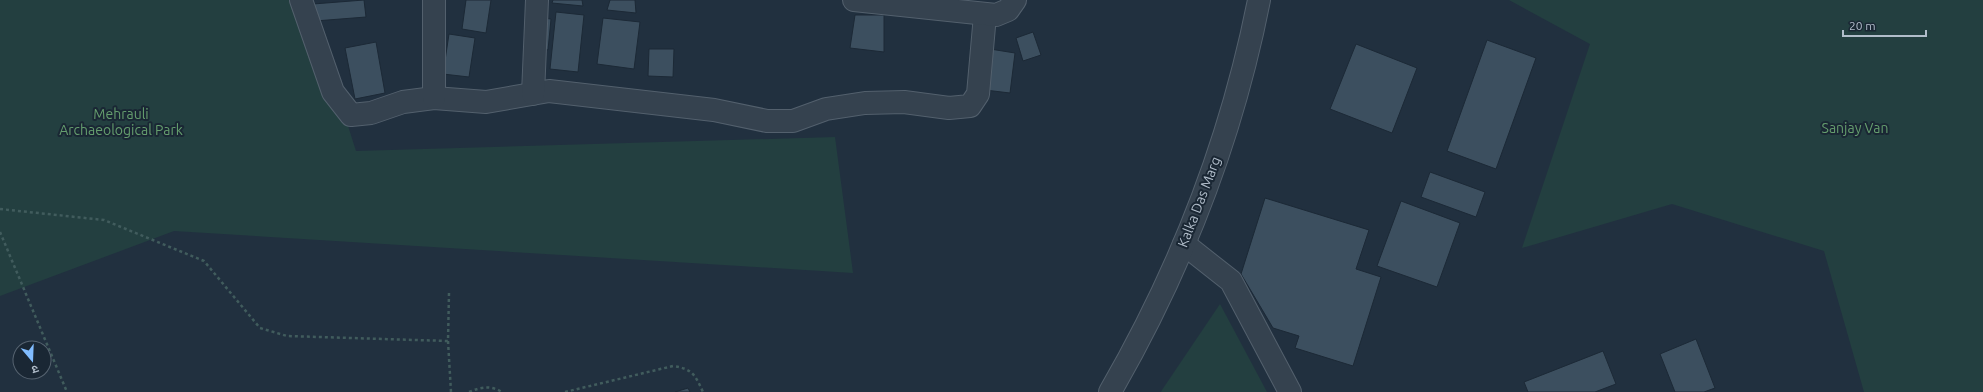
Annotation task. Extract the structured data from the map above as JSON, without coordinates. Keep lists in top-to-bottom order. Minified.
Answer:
{"streets":{"street":["Kalka Das Marg"]},"parks":["Mehrauli Archaeological Park","Sanjay Van"],"scale_bar":"20 m","north":"bottom"}
